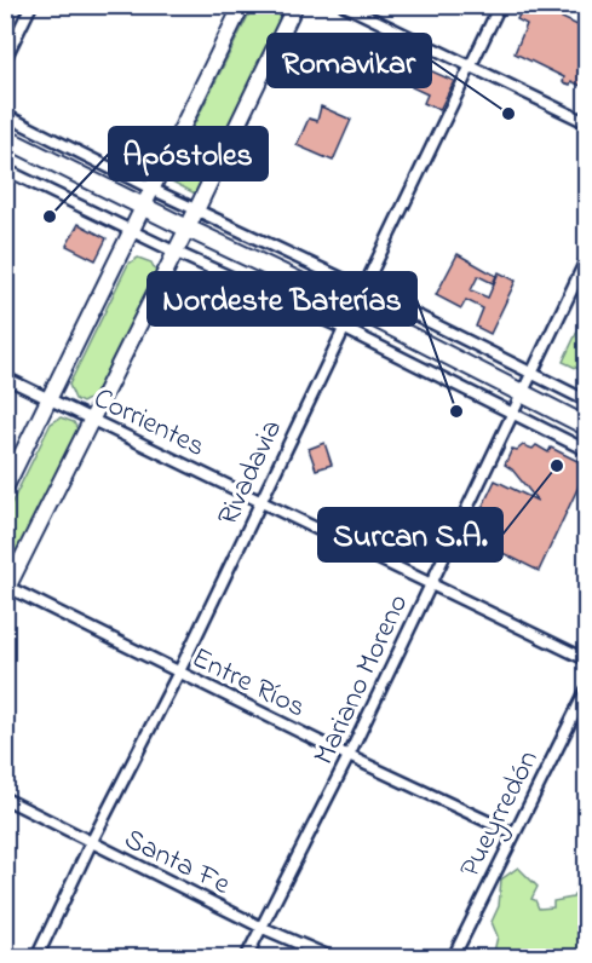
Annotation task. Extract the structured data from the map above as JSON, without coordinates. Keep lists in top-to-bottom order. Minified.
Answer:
{"streets":{"street":["Corrientes","Rivadavia","Mariano Moreno","Entre Ríos","Pueyrredón","Santa Fe"]},"crossings":[["Corrientes","Rivadavia"],["Corrientes","Mariano Moreno"],["Rivadavia","Entre Ríos"],["Rivadavia","Santa Fe"],["Mariano Moreno","Entre Ríos"],["Mariano Moreno","Santa Fe"],["Entre Ríos","Pueyrredón"]],"places":["Romavikar","Apóstoles","Nordeste Baterías","Surcan S.A."]}
